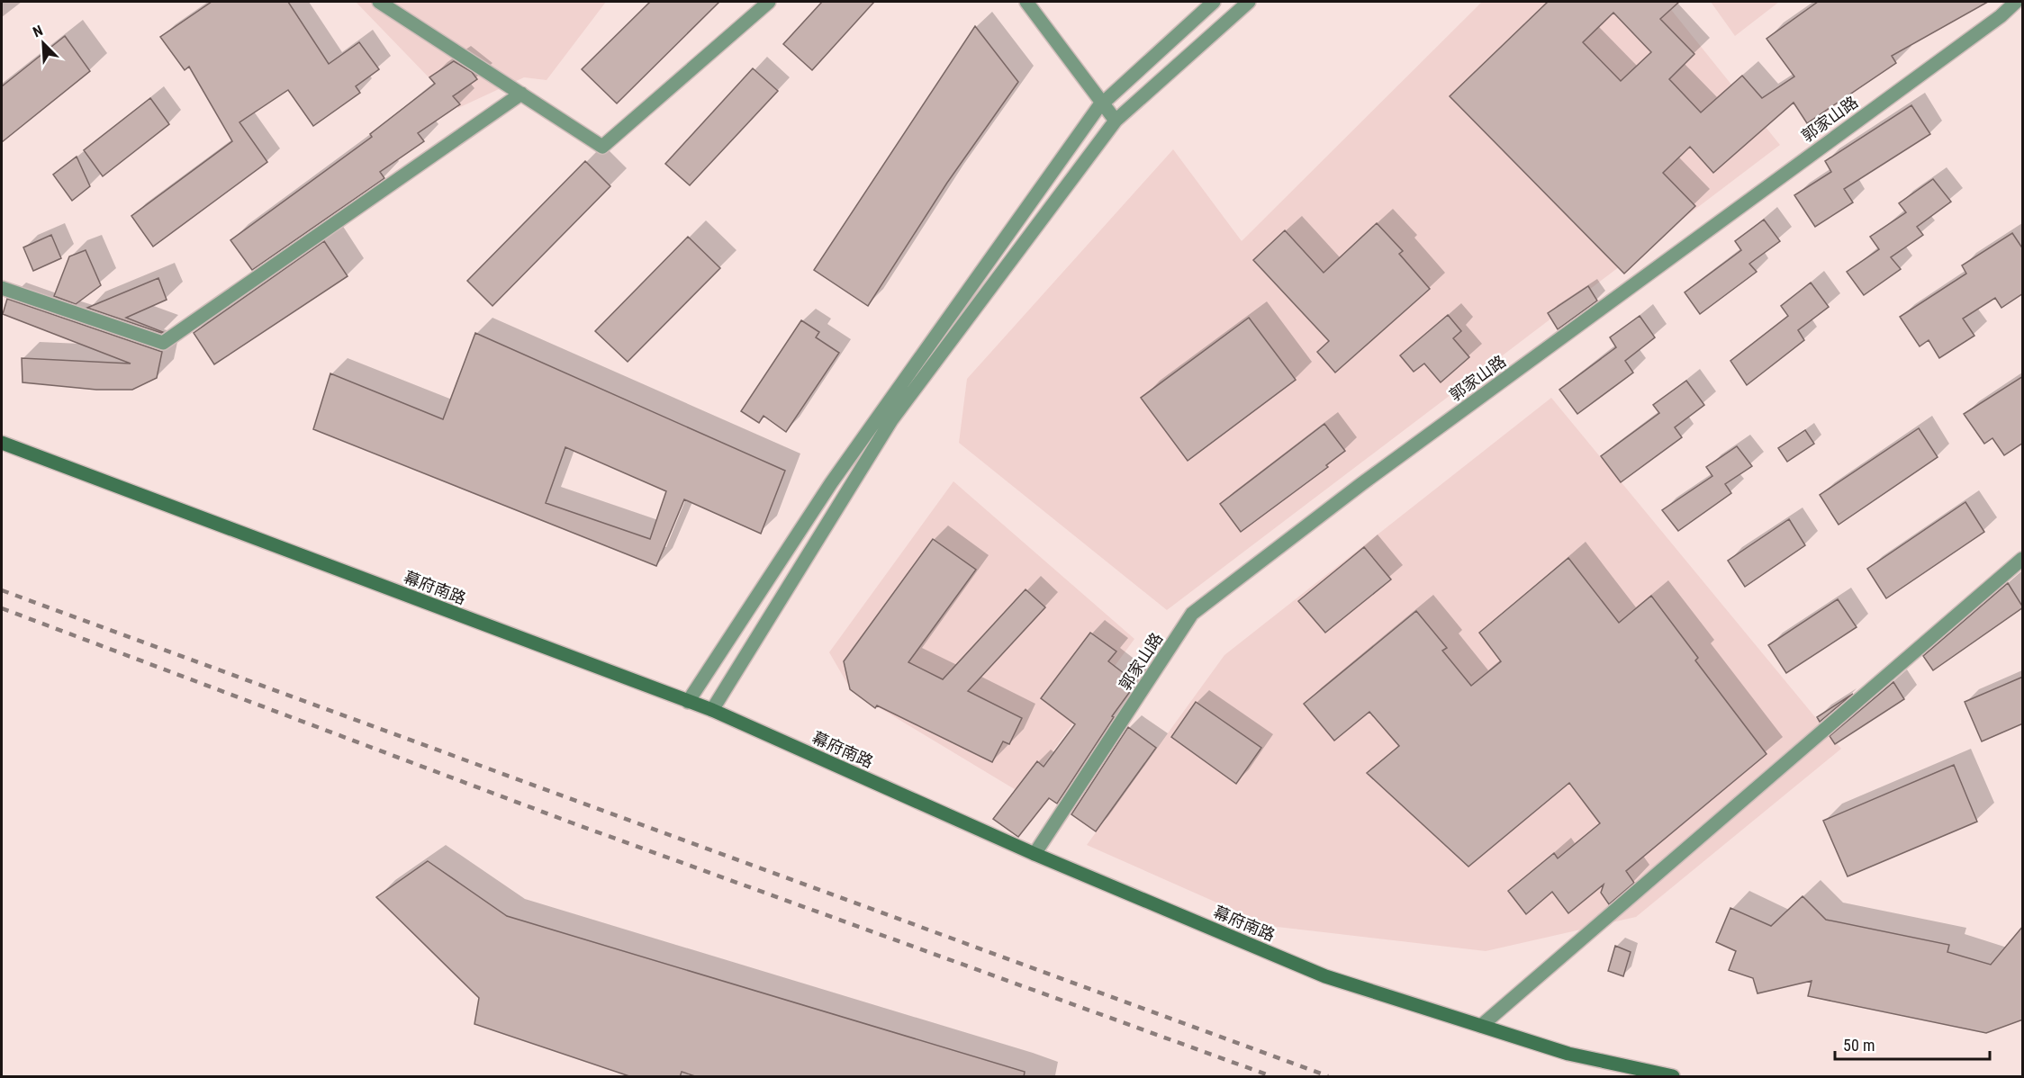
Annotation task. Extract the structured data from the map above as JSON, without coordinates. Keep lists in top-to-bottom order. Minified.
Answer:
{"streets":{"street":["郭家山路","幕府南路"]},"crossings":[["郭家山路","幕府南路"]],"scale_bar":"50 m","north":"top left"}
